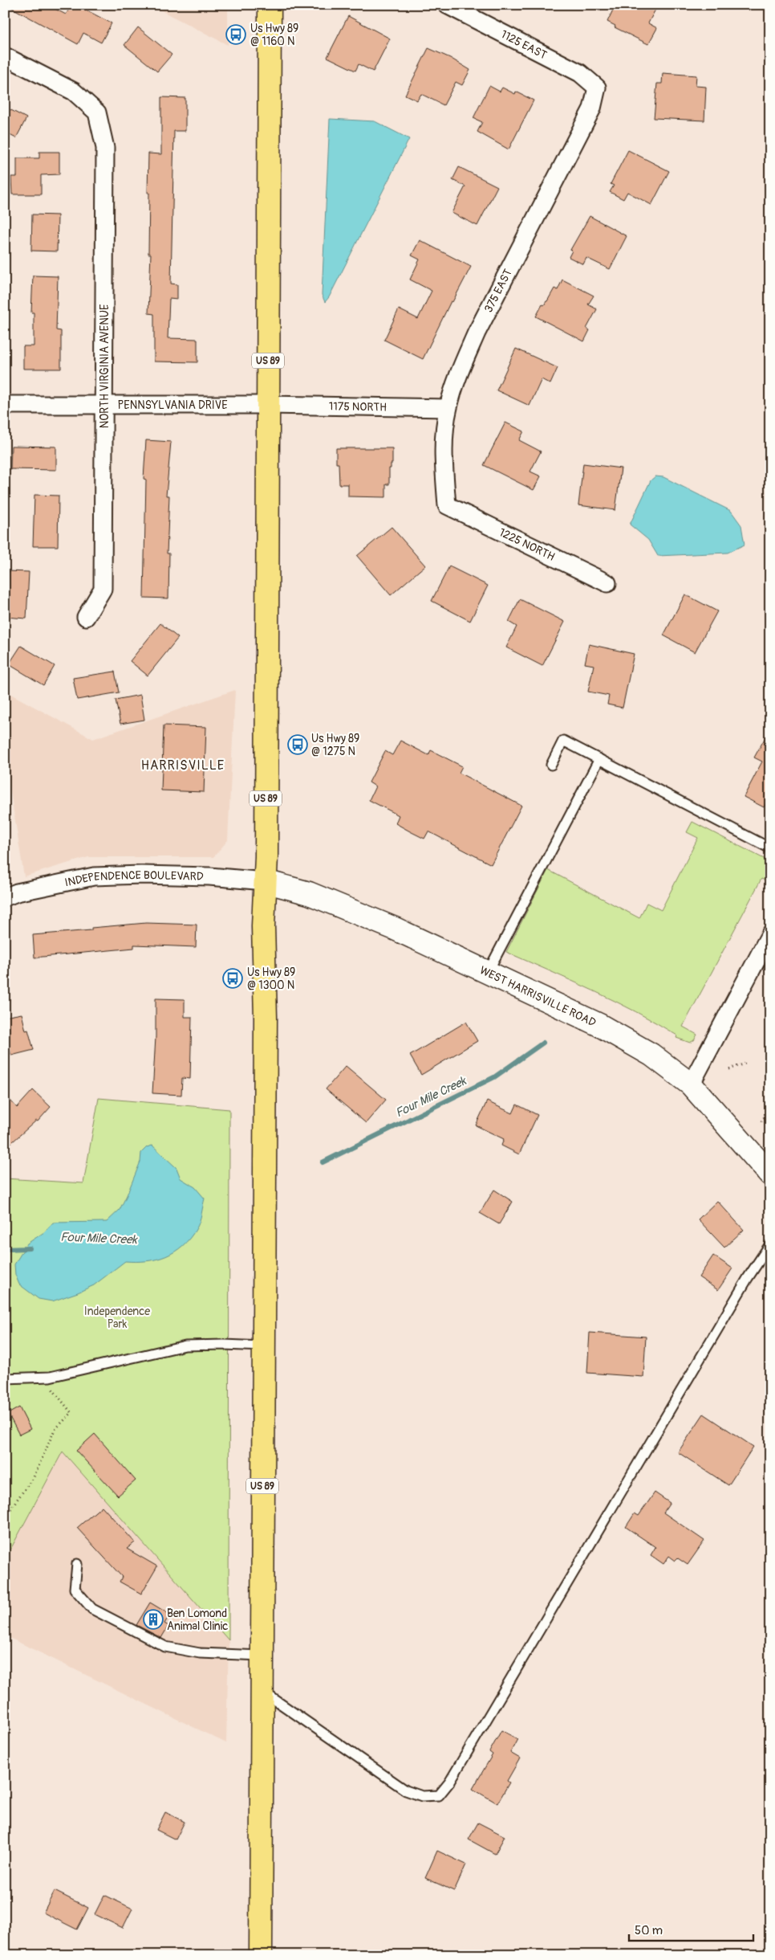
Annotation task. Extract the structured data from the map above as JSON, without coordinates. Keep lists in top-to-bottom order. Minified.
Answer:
{"streets":{"main road":["US 89","WEST HARRISVILLE ROAD"],"street":["1125 EAST","375 EAST","NORTH VIRGINIA AVENUE","PENNSYLVANIA DRIVE","1175 NORTH","1225 NORTH","INDEPENDENCE BOULEVARD"]},"crossings":[["1125 EAST","375 EAST"],["375 EAST","1175 NORTH"],["375 EAST","1225 NORTH"],["US 89","PENNSYLVANIA DRIVE"],["US 89","1175 NORTH"],["US 89","INDEPENDENCE BOULEVARD"],["US 89","WEST HARRISVILLE ROAD"],["NORTH VIRGINIA AVENUE","PENNSYLVANIA DRIVE"],["PENNSYLVANIA DRIVE","1175 NORTH"],["INDEPENDENCE BOULEVARD","WEST HARRISVILLE ROAD"]],"districts":["HARRISVILLE"],"water":["Four Mile Creek"],"parks":["Independence Park"],"places":{"bus stop":["Us Hwy 89 @ 1160 N","Us Hwy 89 @ 1275 N","Us Hwy 89 @ 1300 N"],"building":["Ben Lomond Animal Clinic"]},"scale_bar":"50 m"}
